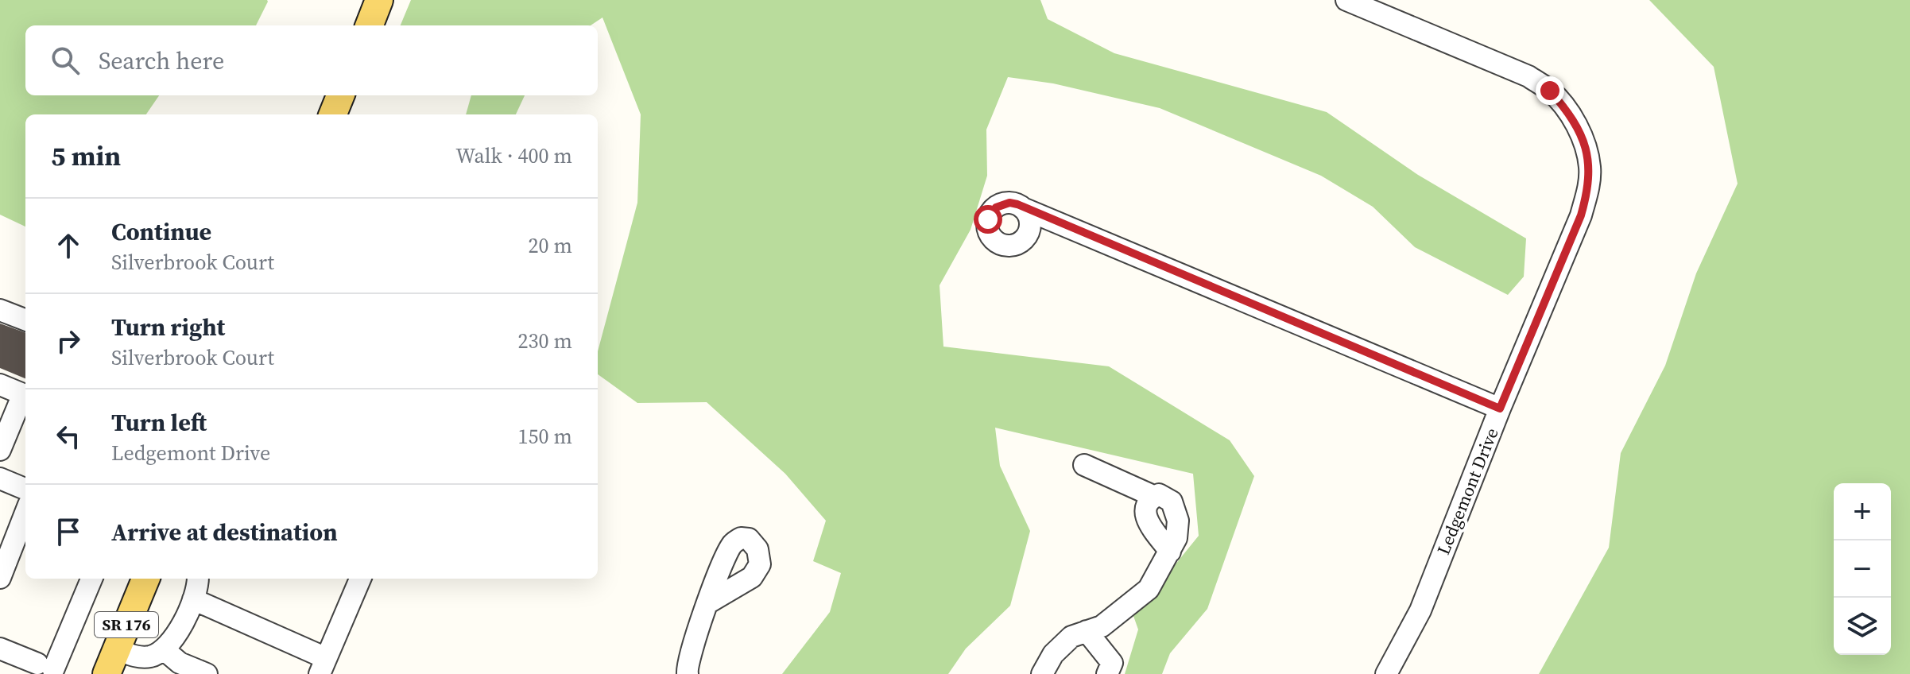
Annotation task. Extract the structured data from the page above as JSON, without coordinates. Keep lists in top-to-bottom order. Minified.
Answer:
{"streets":{"main road":["SR 176"],"street":["Ledgemont Drive"]},"page":{"search":"Search here","heading":["5 min","Walk · 400 m"],"list":[["Continue","Silverbrook Court","20 m"],["Turn right","Silverbrook Court","230 m"],["Turn left","Ledgemont Drive","150 m"],"Arrive at destination"],"map_buttons":["+","−"]}}
